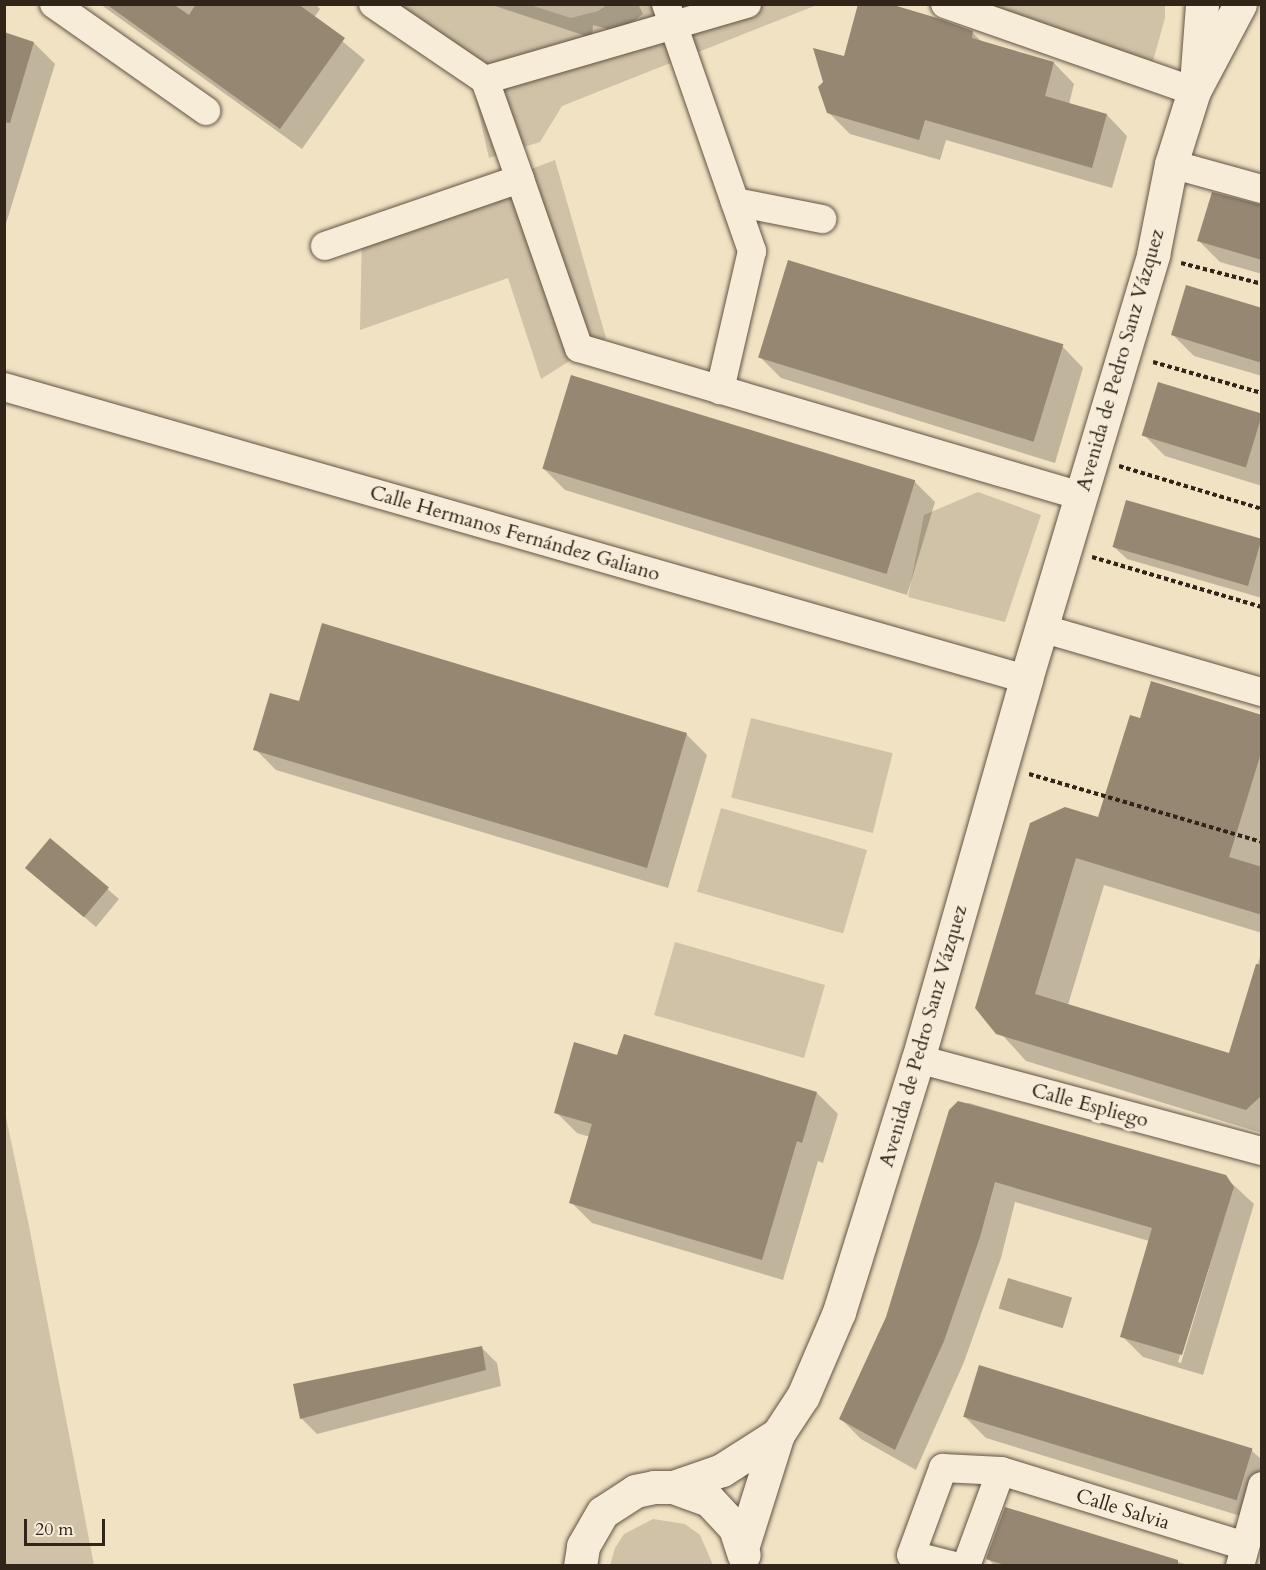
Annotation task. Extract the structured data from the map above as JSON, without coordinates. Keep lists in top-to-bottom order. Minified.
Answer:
{"streets":{"street":["Avenida de Pedro Sanz Vázquez","Calle Hermanos Fernández Galiano","Calle Espliego","Calle Salvia"]},"crossings":[["Avenida de Pedro Sanz Vázquez","Calle Hermanos Fernández Galiano"],["Avenida de Pedro Sanz Vázquez","Calle Espliego"]],"scale_bar":"20 m"}
